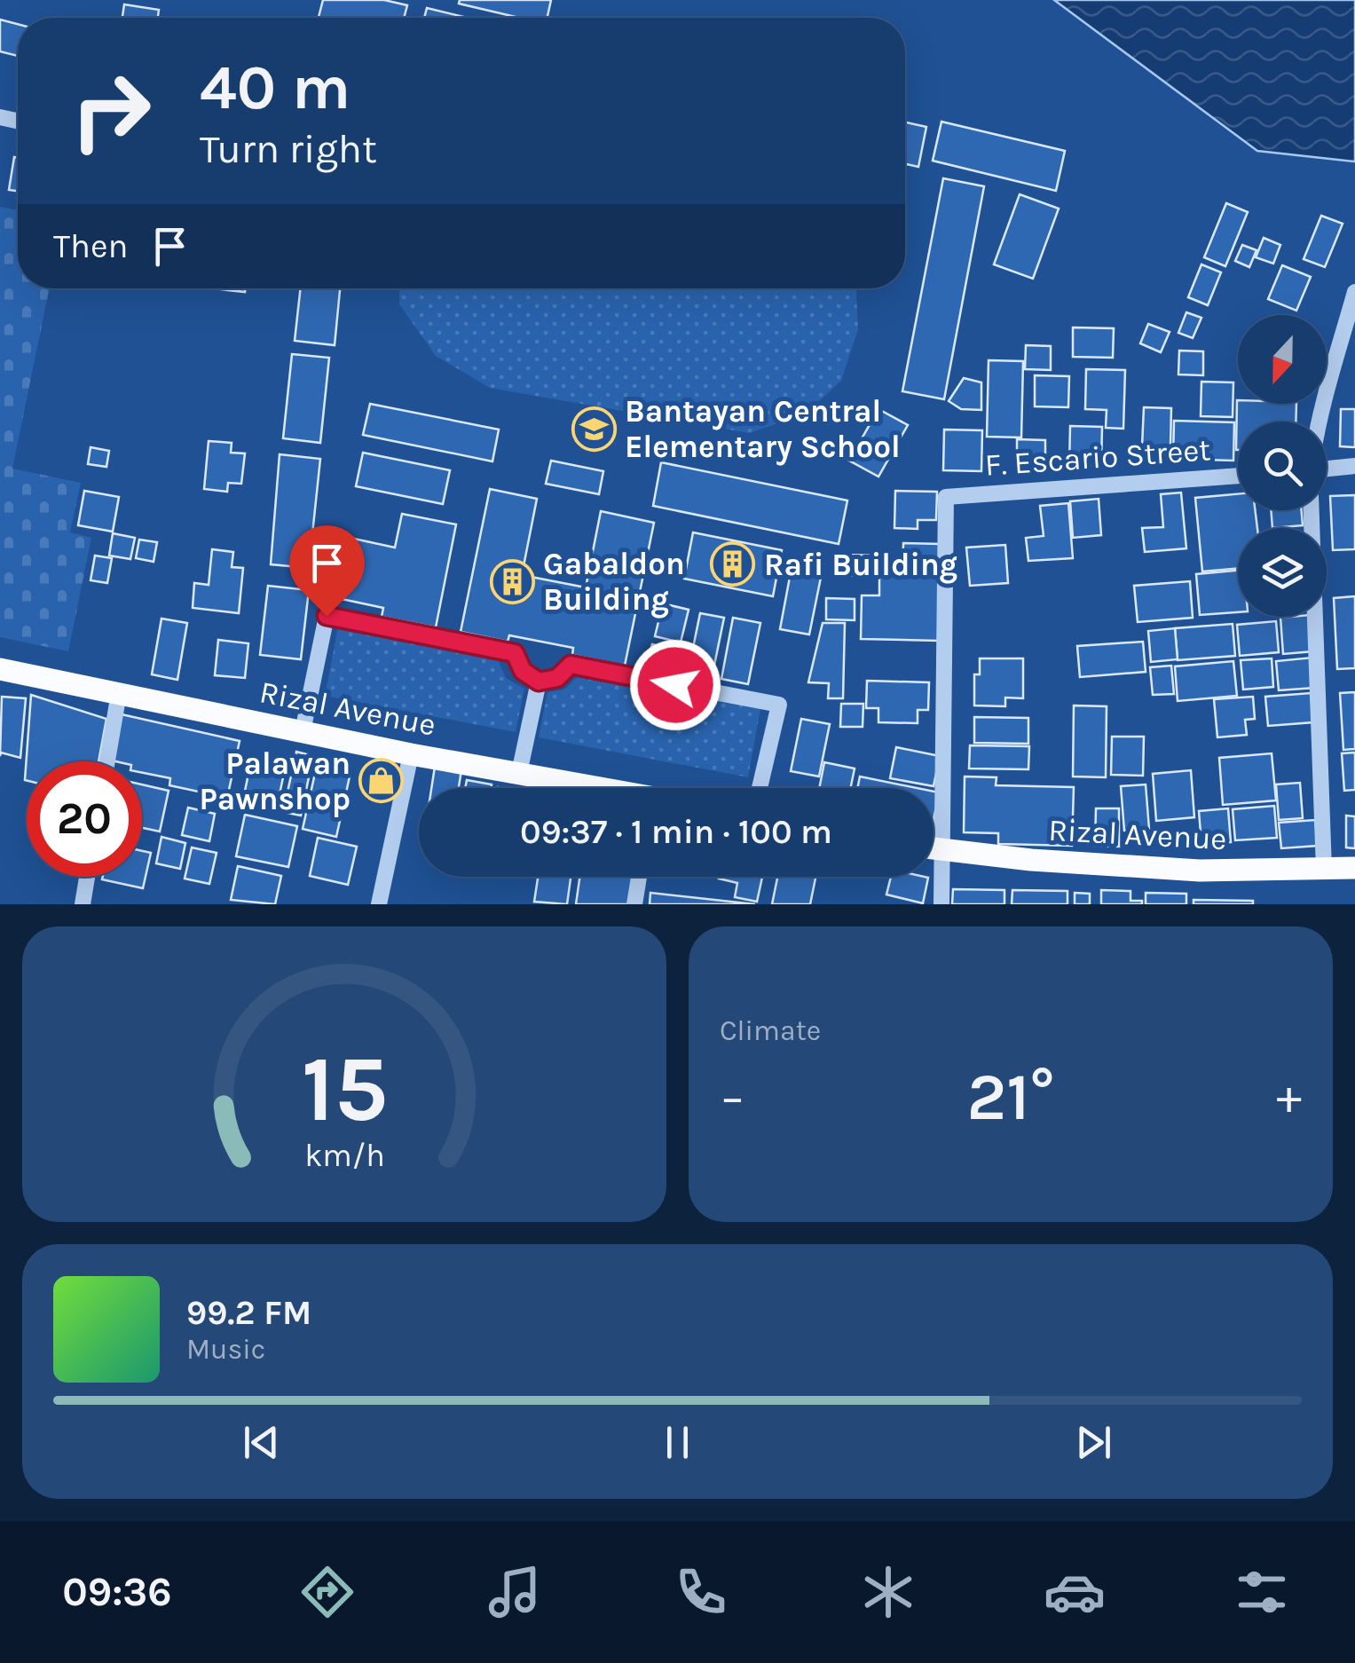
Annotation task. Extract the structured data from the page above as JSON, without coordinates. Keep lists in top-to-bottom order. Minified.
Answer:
{"streets":{"main road":["Rizal Avenue"],"street":["F. Escario Street"]},"crossings":[["F. Escario Street","Rizal Avenue"]],"places":{"school or university":["Bantayan Central Elementary School"],"building":["Rafi Building","Gabaldon Building"],"shop":["Palawan Pawnshop"]},"north":"bottom","page":{"turn":["40 m","Turn right"],"then":"Then","limit":"20","trip":"09:37 · 1 min · 100 m","tile":"Climate","heat":["−","21°","+"],"song":["99.2 FM","Music"],"tabs":"09:36","gauge":["15","km/h"]}}
